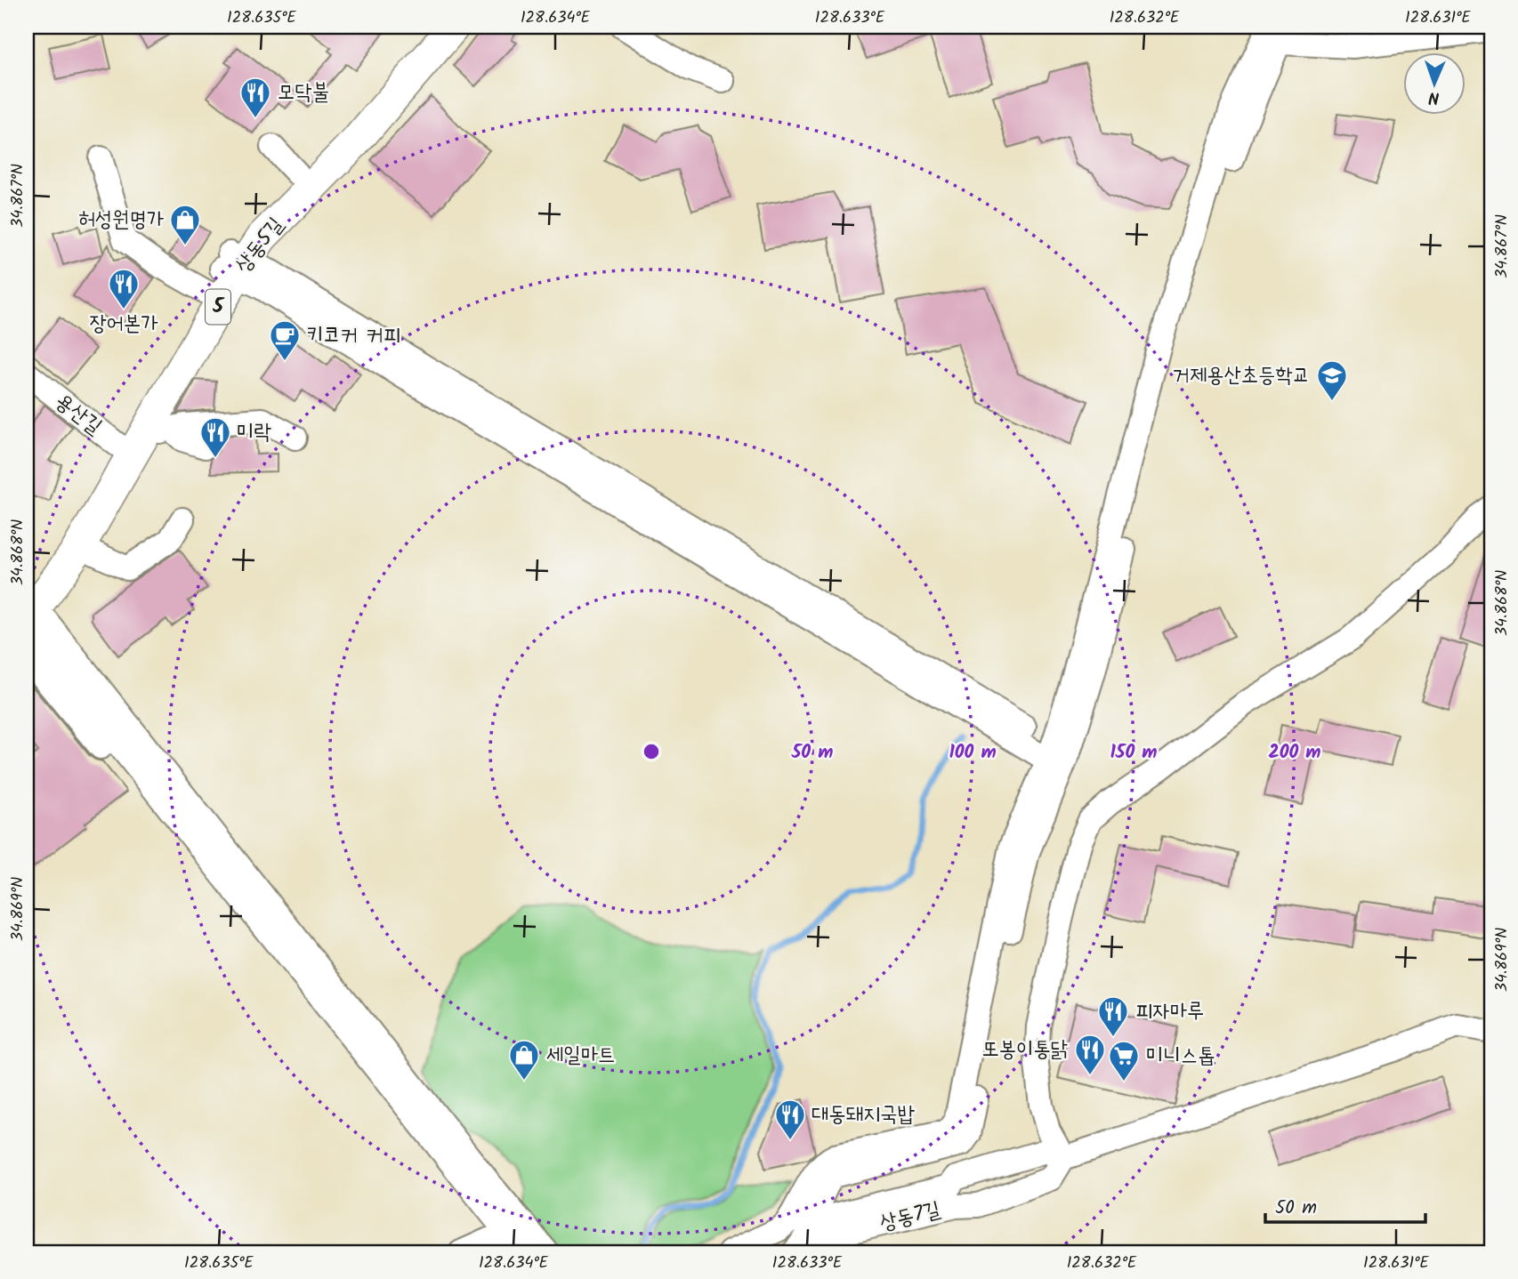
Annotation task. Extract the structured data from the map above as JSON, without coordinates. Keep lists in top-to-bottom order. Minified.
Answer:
{"streets":{"main road":["상동5길","5"],"street":["용산길","상동7길"]},"crossings":[["상동5길","용산길"]],"places":{"restaurant":["모닥불","장어본가","미락","피자마루","또봉이통닭","대동돼지국밥"],"shop":["허성원명가","세일마트"],"cafe":["키코커 커피"],"school or university":["거제용산초등학교"],"supermarket":["미니스톱"]},"scale_bar":"50 m","north":"bottom","coordinates":["128.635°E","128.634°E","128.633°E","128.632°E","128.631°E","34.867°N","34.868°N","34.869°N"],"rings":["50 m","100 m","150 m","200 m"]}
